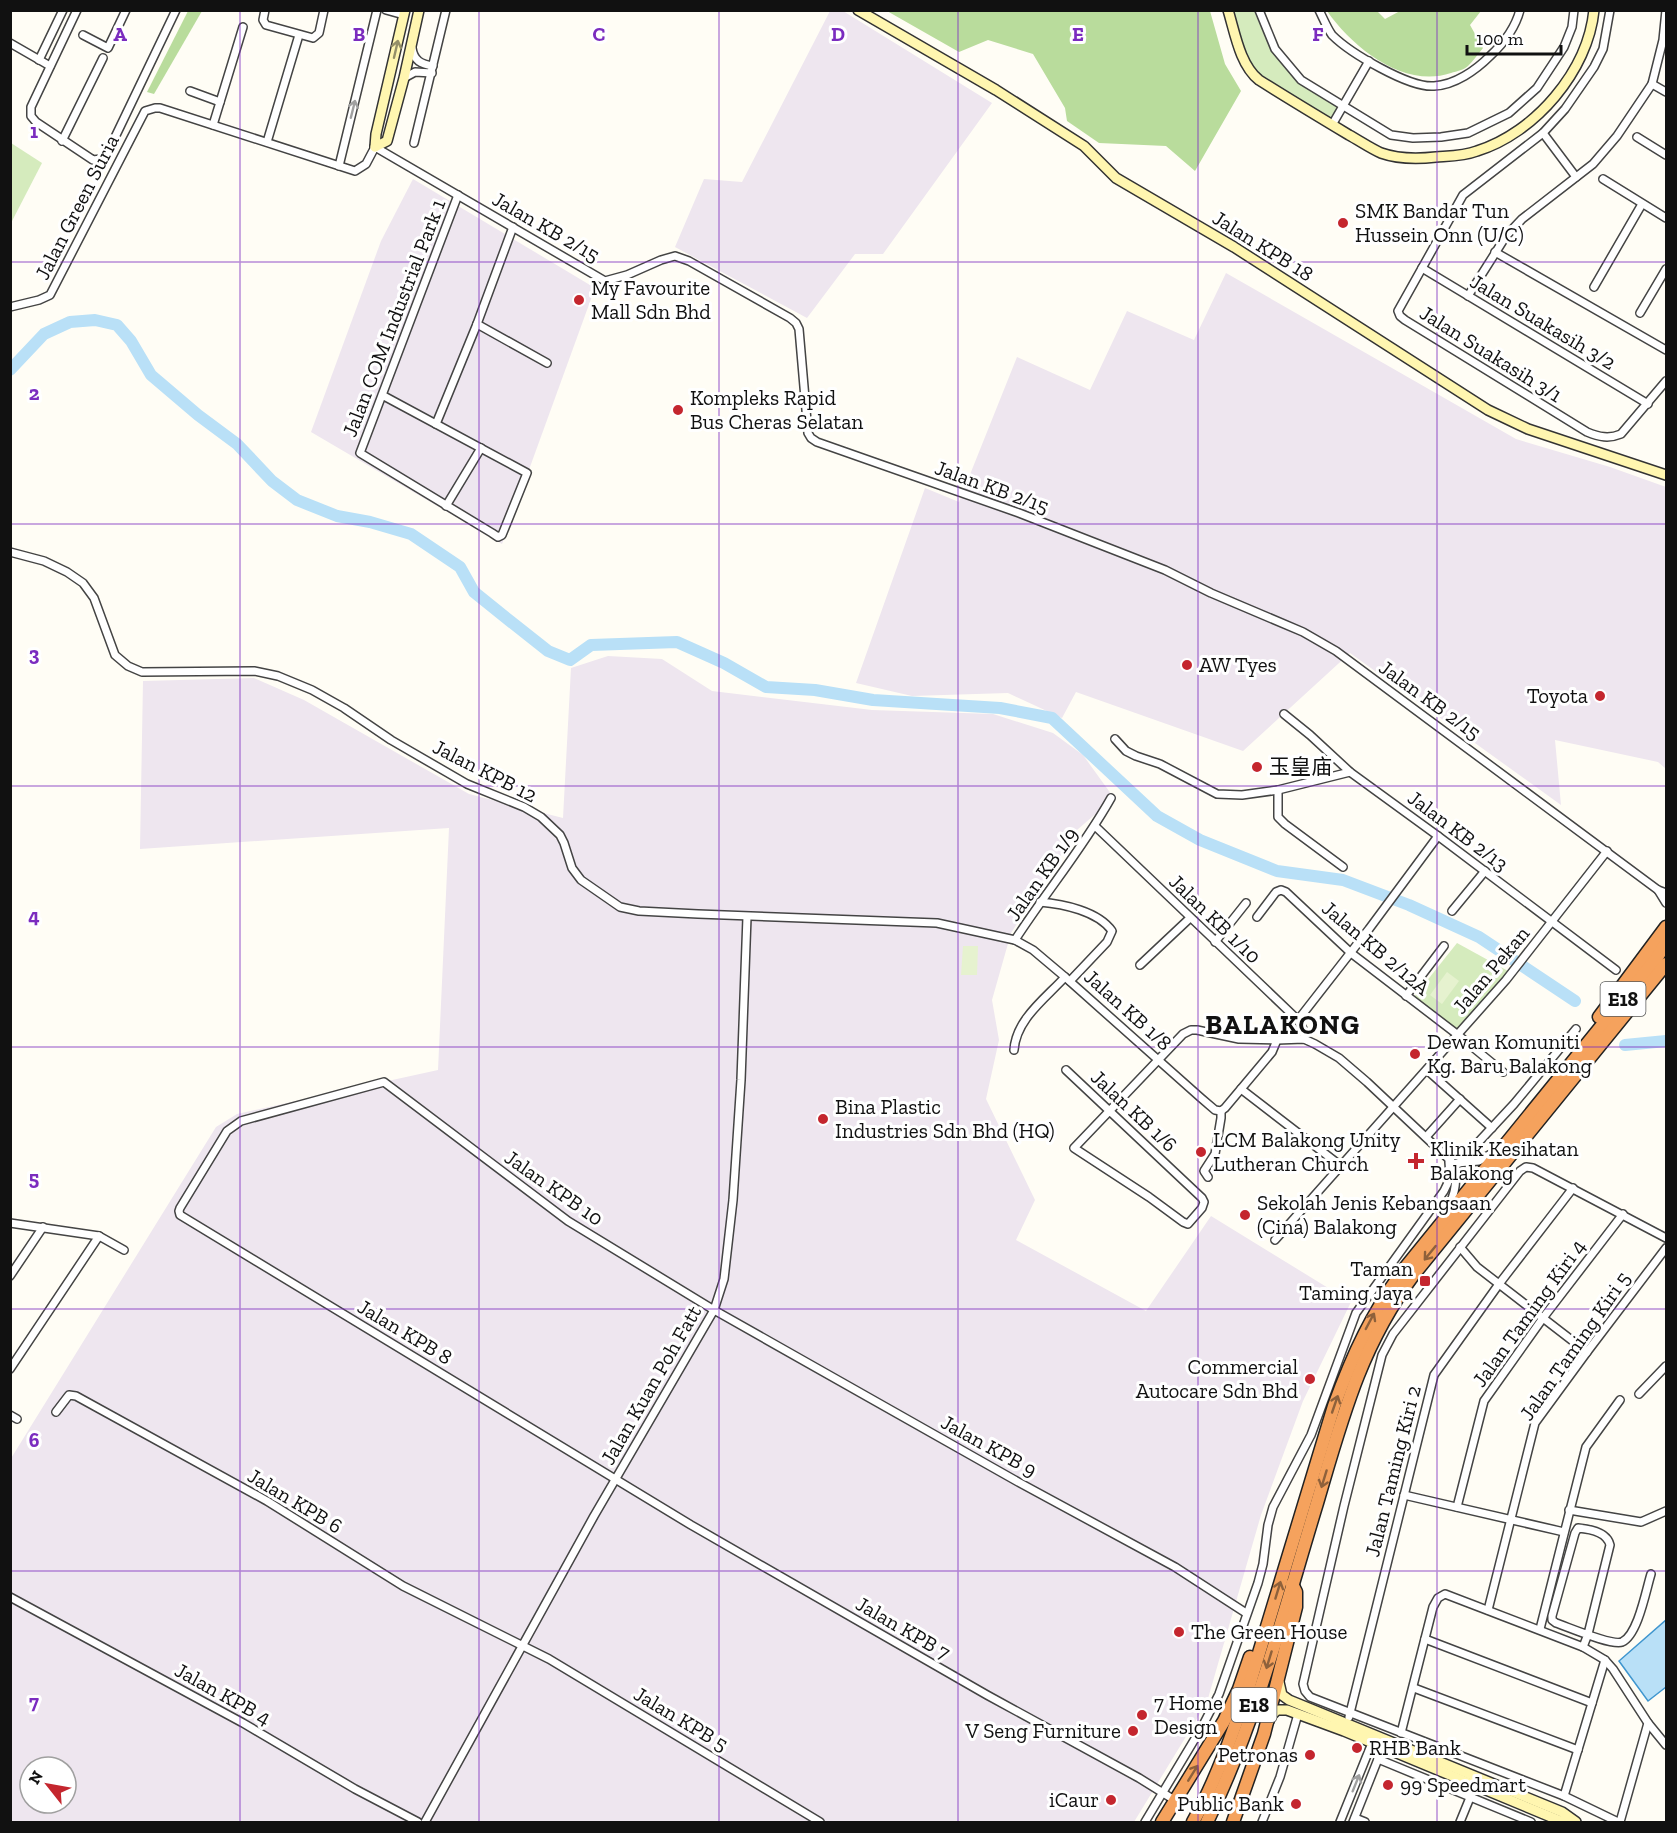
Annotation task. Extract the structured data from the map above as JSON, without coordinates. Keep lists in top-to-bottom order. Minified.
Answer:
{"streets":{"highway":["E18"],"street":["Jalan Green Suria","Jalan KB 2/15","Jalan KPB 18","Jalan COM Industrial Park 1","Jalan Suakasih 3/2","Jalan Suakasih 3/1","Jalan KPB 12","Jalan KB 2/13","Jalan KB 1/9","Jalan KB 1/10","Jalan KB 2/12A","Jalan Pekan","Jalan KB 1/8","Jalan KB 1/6","Jalan KPB 10","Jalan Taming Kiri 4","Jalan KPB 8","Jalan Taming Kiri 5","Jalan Kuan Poh Fatt","Jalan KPB 9","Jalan Taming Kiri 2","Jalan KPB 6","Jalan KPB 7","Jalan KPB 4","Jalan KPB 5"]},"crossings":[["Jalan KB 2/15","Jalan COM Industrial Park 1"],["Jalan KB 2/15","Jalan Pekan"],["Jalan Suakasih 3/2","Jalan Suakasih 3/1"],["Jalan KPB 12","Jalan KB 1/9"],["Jalan KPB 12","Jalan KB 1/8"],["Jalan KPB 12","Jalan Kuan Poh Fatt"],["Jalan KB 2/13","Jalan Pekan"],["Jalan KB 1/9","Jalan KB 1/10"],["Jalan KB 1/9","Jalan KB 1/8"],["Jalan KB 2/12A","Jalan Pekan"],["Jalan KPB 10","Jalan KPB 8"],["Jalan KPB 10","Jalan Kuan Poh Fatt"],["Jalan KPB 10","Jalan KPB 9"],["Jalan KPB 8","Jalan Kuan Poh Fatt"],["Jalan KPB 8","Jalan KPB 7"],["Jalan Kuan Poh Fatt","Jalan KPB 9"],["Jalan Kuan Poh Fatt","Jalan KPB 6"],["Jalan Kuan Poh Fatt","Jalan KPB 7"],["Jalan Kuan Poh Fatt","Jalan KPB 5"],["Jalan KPB 6","Jalan KPB 5"]],"districts":["BALAKONG"],"places":{"other":["SMK Bandar Tun Hussein Onn (U/C)","My Favourite Mall Sdn Bhd","Kompleks Rapid Bus Cheras Selatan","AW Tyes","Toyota","玉皇庙","Dewan Komuniti Kg. Baru Balakong","Bina Plastic Industries Sdn Bhd (HQ)","LCM Balakong Unity Lutheran Church","Sekolah Jenis Kebangsaan (Cina) Balakong","Commercial Autocare Sdn Bhd","The Green House","7 Home Design","V Seng Furniture","RHB Bank","Petronas","99 Speedmart","iCaur","Public Bank"],"health":["Klinik Kesihatan Balakong"],"transit":["Taman Taming Jaya"]},"scale_bar":"100 m","north":"top left","grid":{"columns":["A","B","C","D","E","F"],"rows":["1","2","3","4","5","6","7"]}}
